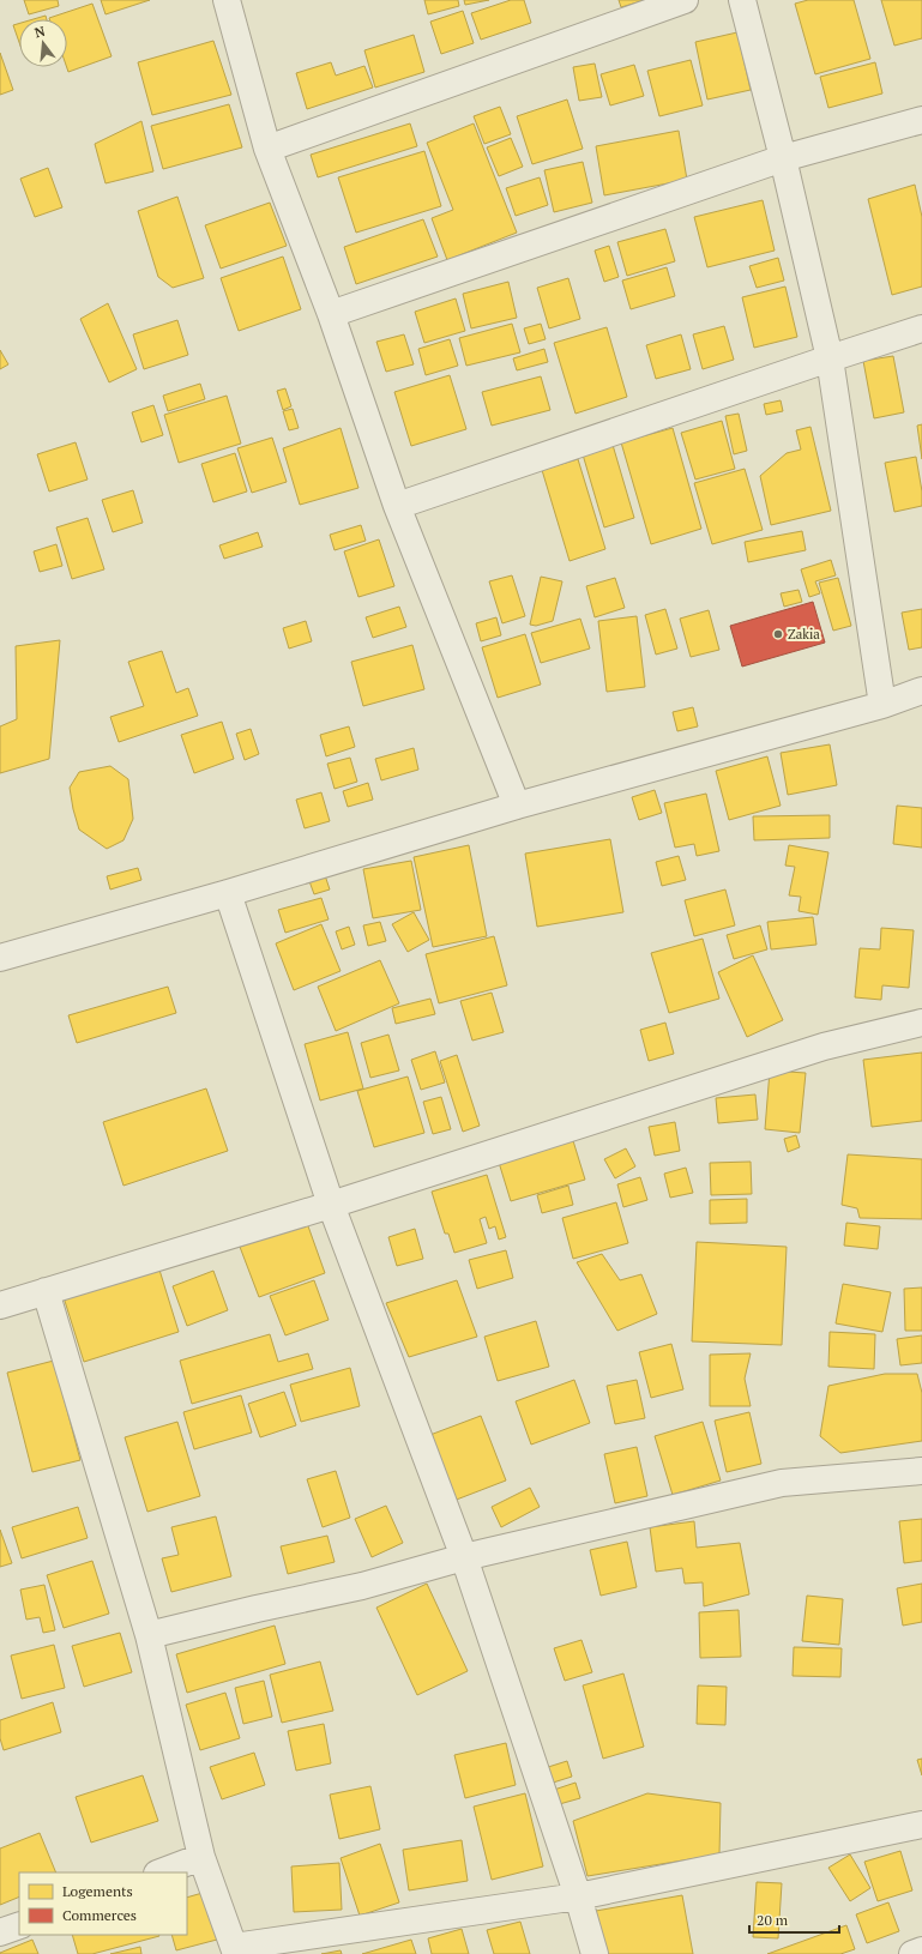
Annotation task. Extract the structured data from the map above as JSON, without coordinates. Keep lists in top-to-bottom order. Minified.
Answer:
{"places":["Zakia"],"legend":["Logements","Commerces"],"scale_bar":"20 m","north":"top"}
